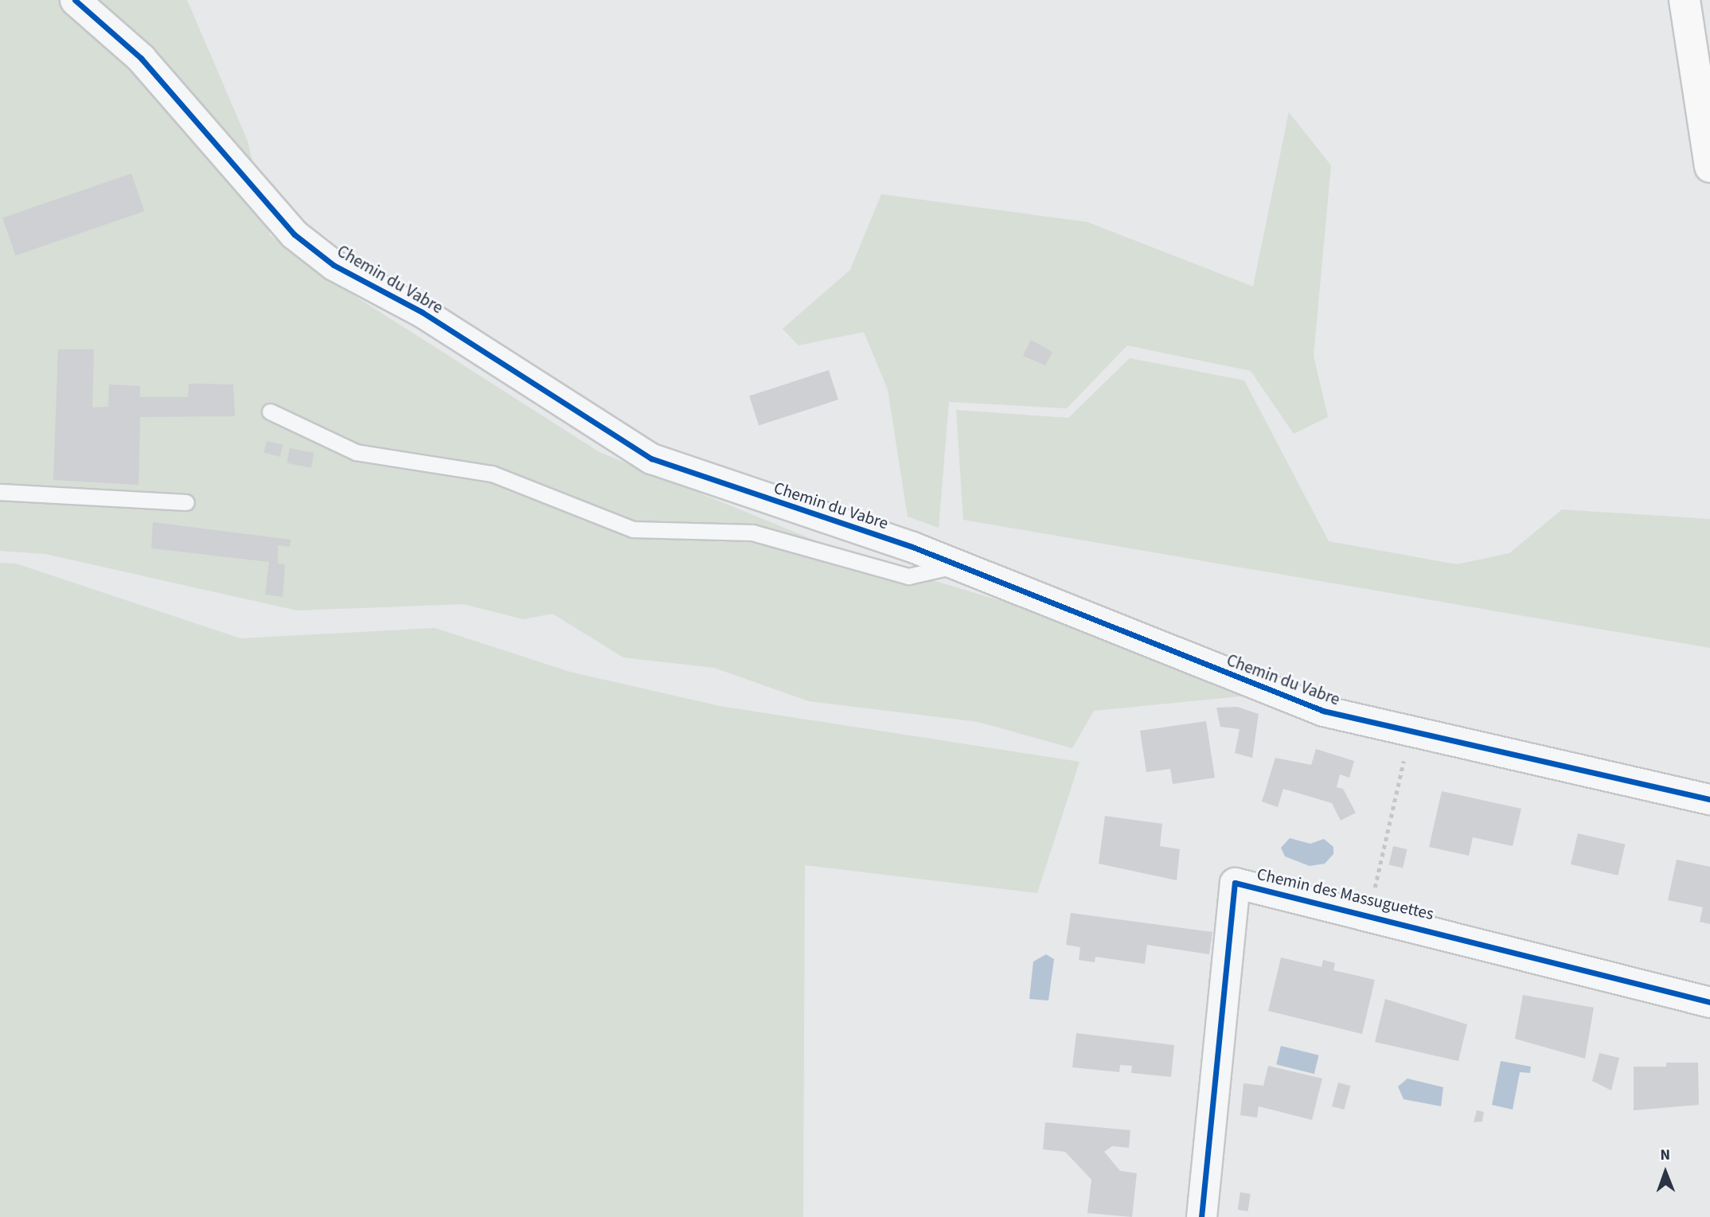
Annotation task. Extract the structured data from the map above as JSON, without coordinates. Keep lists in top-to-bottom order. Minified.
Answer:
{"streets":{"street":["Chemin du Vabre","Chemin des Massuguettes"]},"north":"top"}
